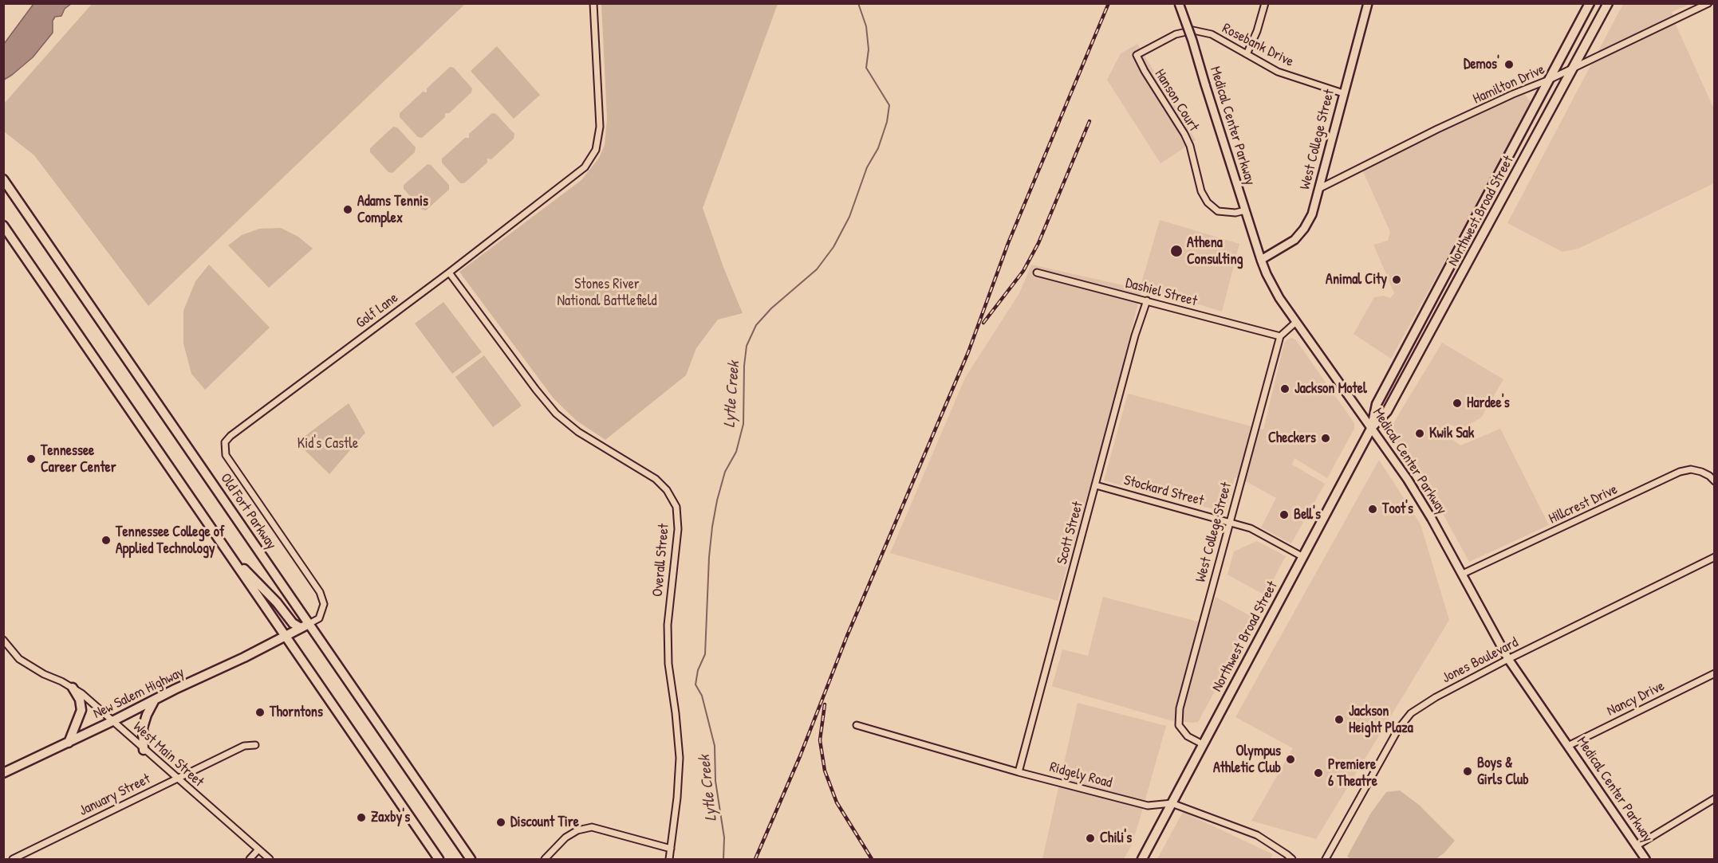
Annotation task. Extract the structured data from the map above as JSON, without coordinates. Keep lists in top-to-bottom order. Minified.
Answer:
{"streets":{"main road":["Medical Center Parkway","West College Street","Northwest Broad Street","Old Fort Parkway","New Salem Highway"],"street":["Rosebank Drive","Hamilton Drive","Hanson Court","Dashiel Street","Golf Lane","Stockard Street","Hillcrest Drive","Scott Street","Overall Street","Jones Boulevard","Nancy Drive","West Main Street","Ridgely Road","January Street"]},"crossings":[["Rosebank Drive","Hanson Court"],["Rosebank Drive","West College Street"],["Hamilton Drive","West College Street"],["Hamilton Drive","Northwest Broad Street"],["Hanson Court","Medical Center Parkway"],["Medical Center Parkway","West College Street"],["Medical Center Parkway","Northwest Broad Street"],["Medical Center Parkway","Hillcrest Drive"],["Medical Center Parkway","Jones Boulevard"],["Medical Center Parkway","Nancy Drive"],["West College Street","Northwest Broad Street"],["West College Street","Dashiel Street"],["West College Street","Stockard Street"],["Northwest Broad Street","Stockard Street"],["Northwest Broad Street","Ridgely Road"],["Dashiel Street","Scott Street"],["Golf Lane","Old Fort Parkway"],["Golf Lane","Overall Street"],["Golf Lane","New Salem Highway"],["Stockard Street","Scott Street"],["Old Fort Parkway","New Salem Highway"],["Scott Street","Ridgely Road"],["New Salem Highway","West Main Street"],["West Main Street","January Street"]],"water":["Lytle Creek"],"parks":["Stones River National Battlefield","Kid's Castle"],"places":["Demos'","Adams Tennis Complex","Athena Consulting","Animal City","Jackson Motel","Hardee's","Kwik Sak","Checkers","Tennessee Career Center","Toot's","Bell's","Tennessee College of Applied Technology","Thorntons","Jackson Height Plaza","Olympus Athletic Club","Boys & Girls Club","Premiere 6 Theatre","Zaxby's","Discount Tire","Chili's"]}
